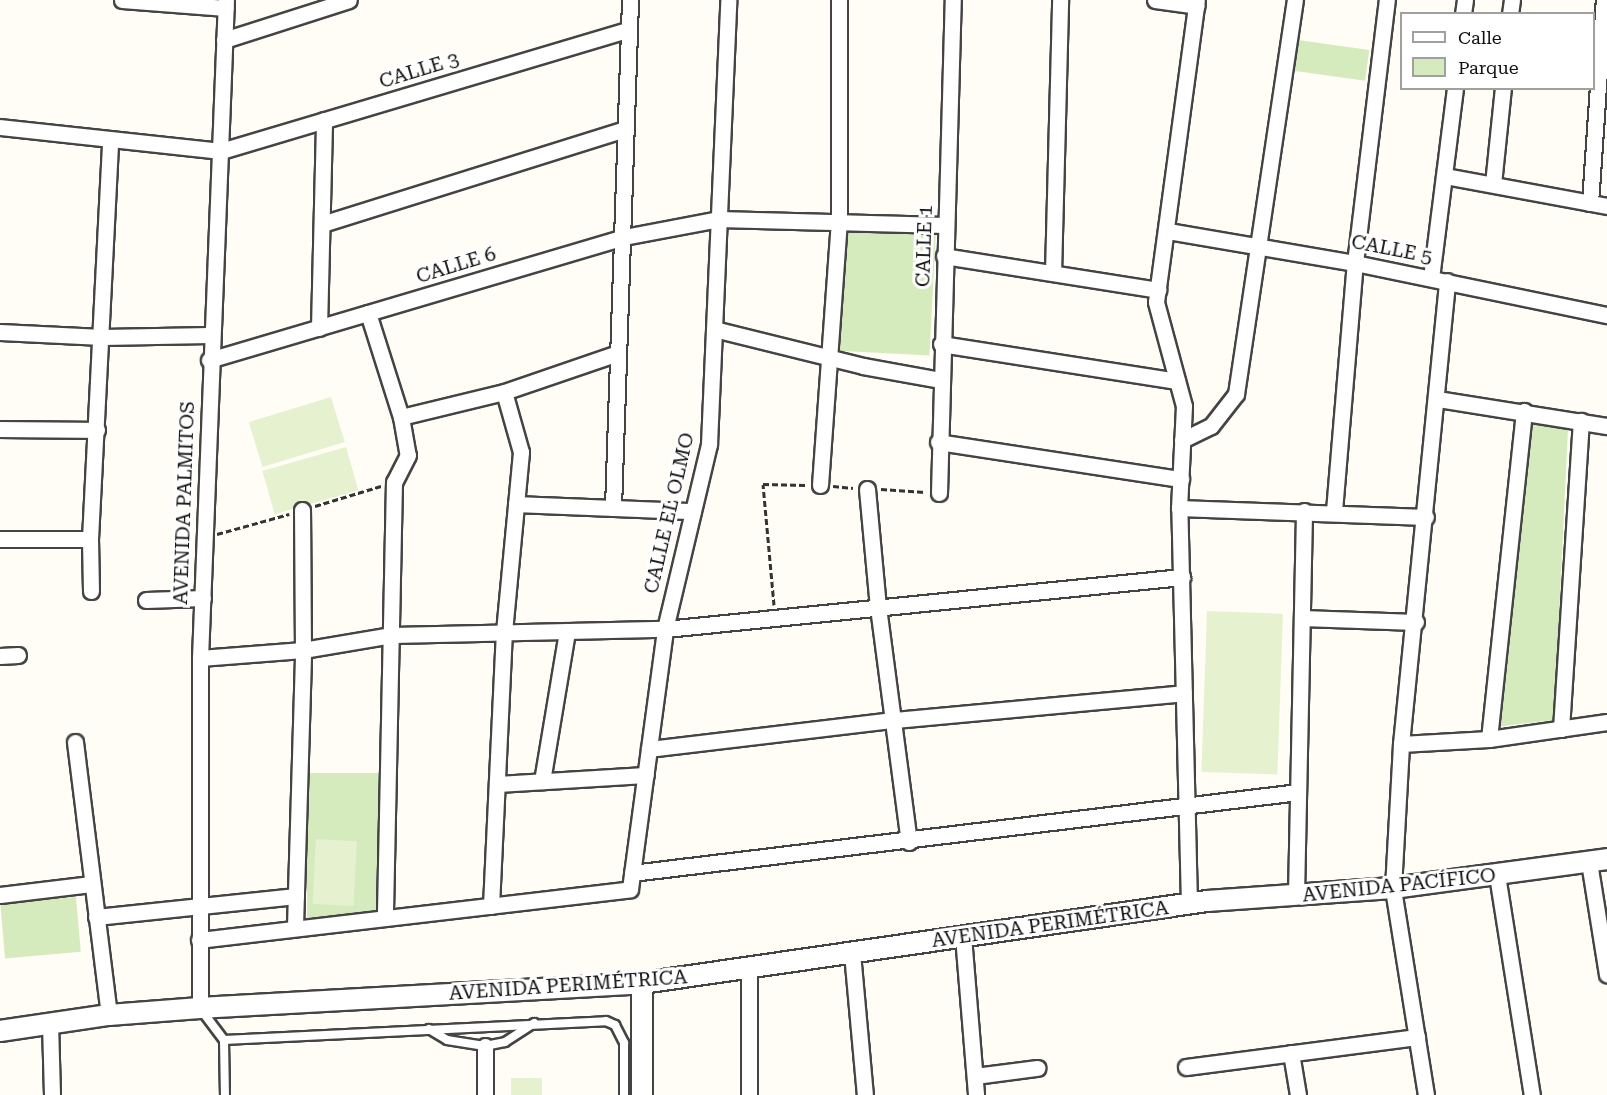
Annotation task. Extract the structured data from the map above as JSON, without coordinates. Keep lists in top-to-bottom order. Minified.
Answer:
{"streets":{"street":["CALLE 3","CALLE 1","CALLE 5","CALLE 6","AVENIDA PALMITOS","CALLE EL OLMO","AVENIDA PACÍFICO","AVENIDA PERIMÉTRICA"]},"crossings":[["CALLE 3","AVENIDA PALMITOS"],["CALLE 1","CALLE 6"],["CALLE 6","AVENIDA PALMITOS"],["CALLE 6","CALLE EL OLMO"],["AVENIDA PALMITOS","AVENIDA PERIMÉTRICA"],["AVENIDA PACÍFICO","AVENIDA PERIMÉTRICA"]],"legend":["Calle","Parque"]}
